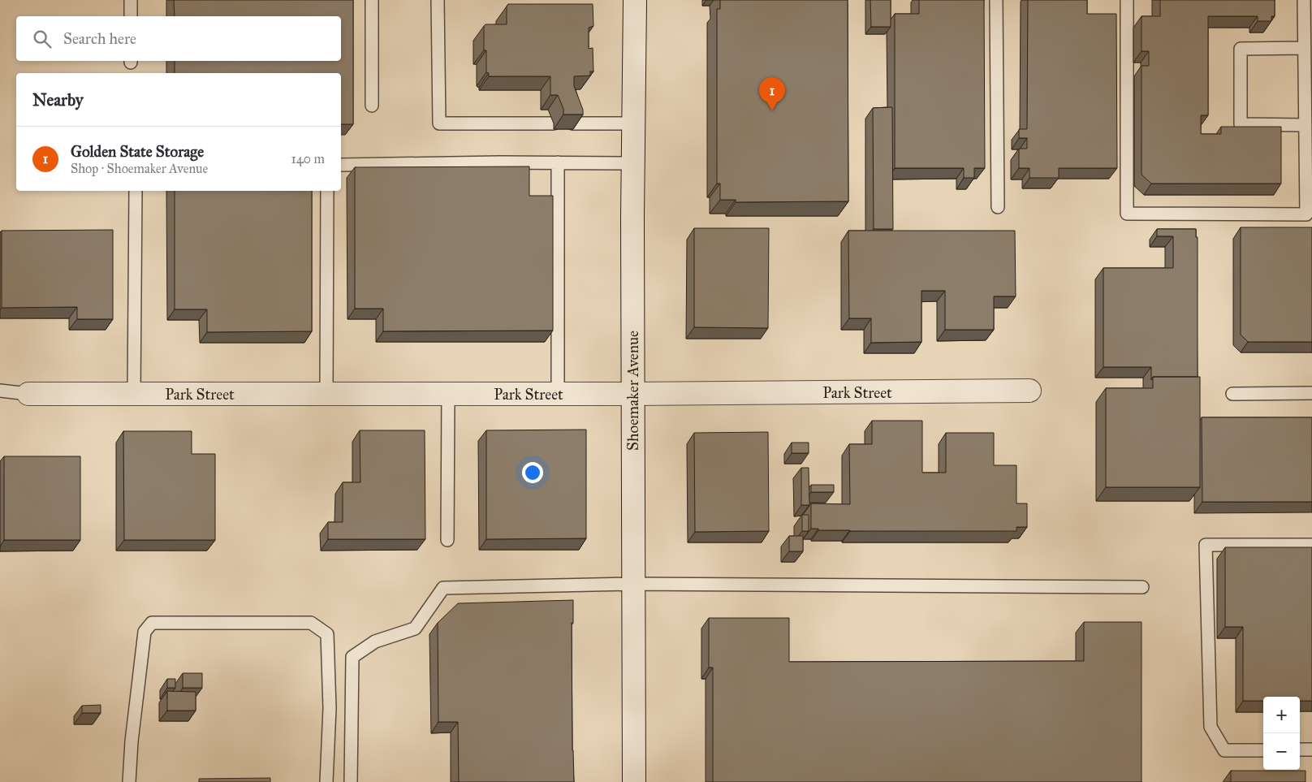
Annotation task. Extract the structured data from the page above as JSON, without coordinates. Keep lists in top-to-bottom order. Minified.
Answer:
{"streets":{"street":["Shoemaker Avenue","Park Street"]},"crossings":[["Shoemaker Avenue","Park Street"]],"page":{"search":"Search here","heading":"Nearby","pins":"1","list":[{"mark":"1","name":"Golden State Storage","note":"Shop · Shoemaker Avenue","value":"140 m"}],"map_buttons":["+","−"]}}
